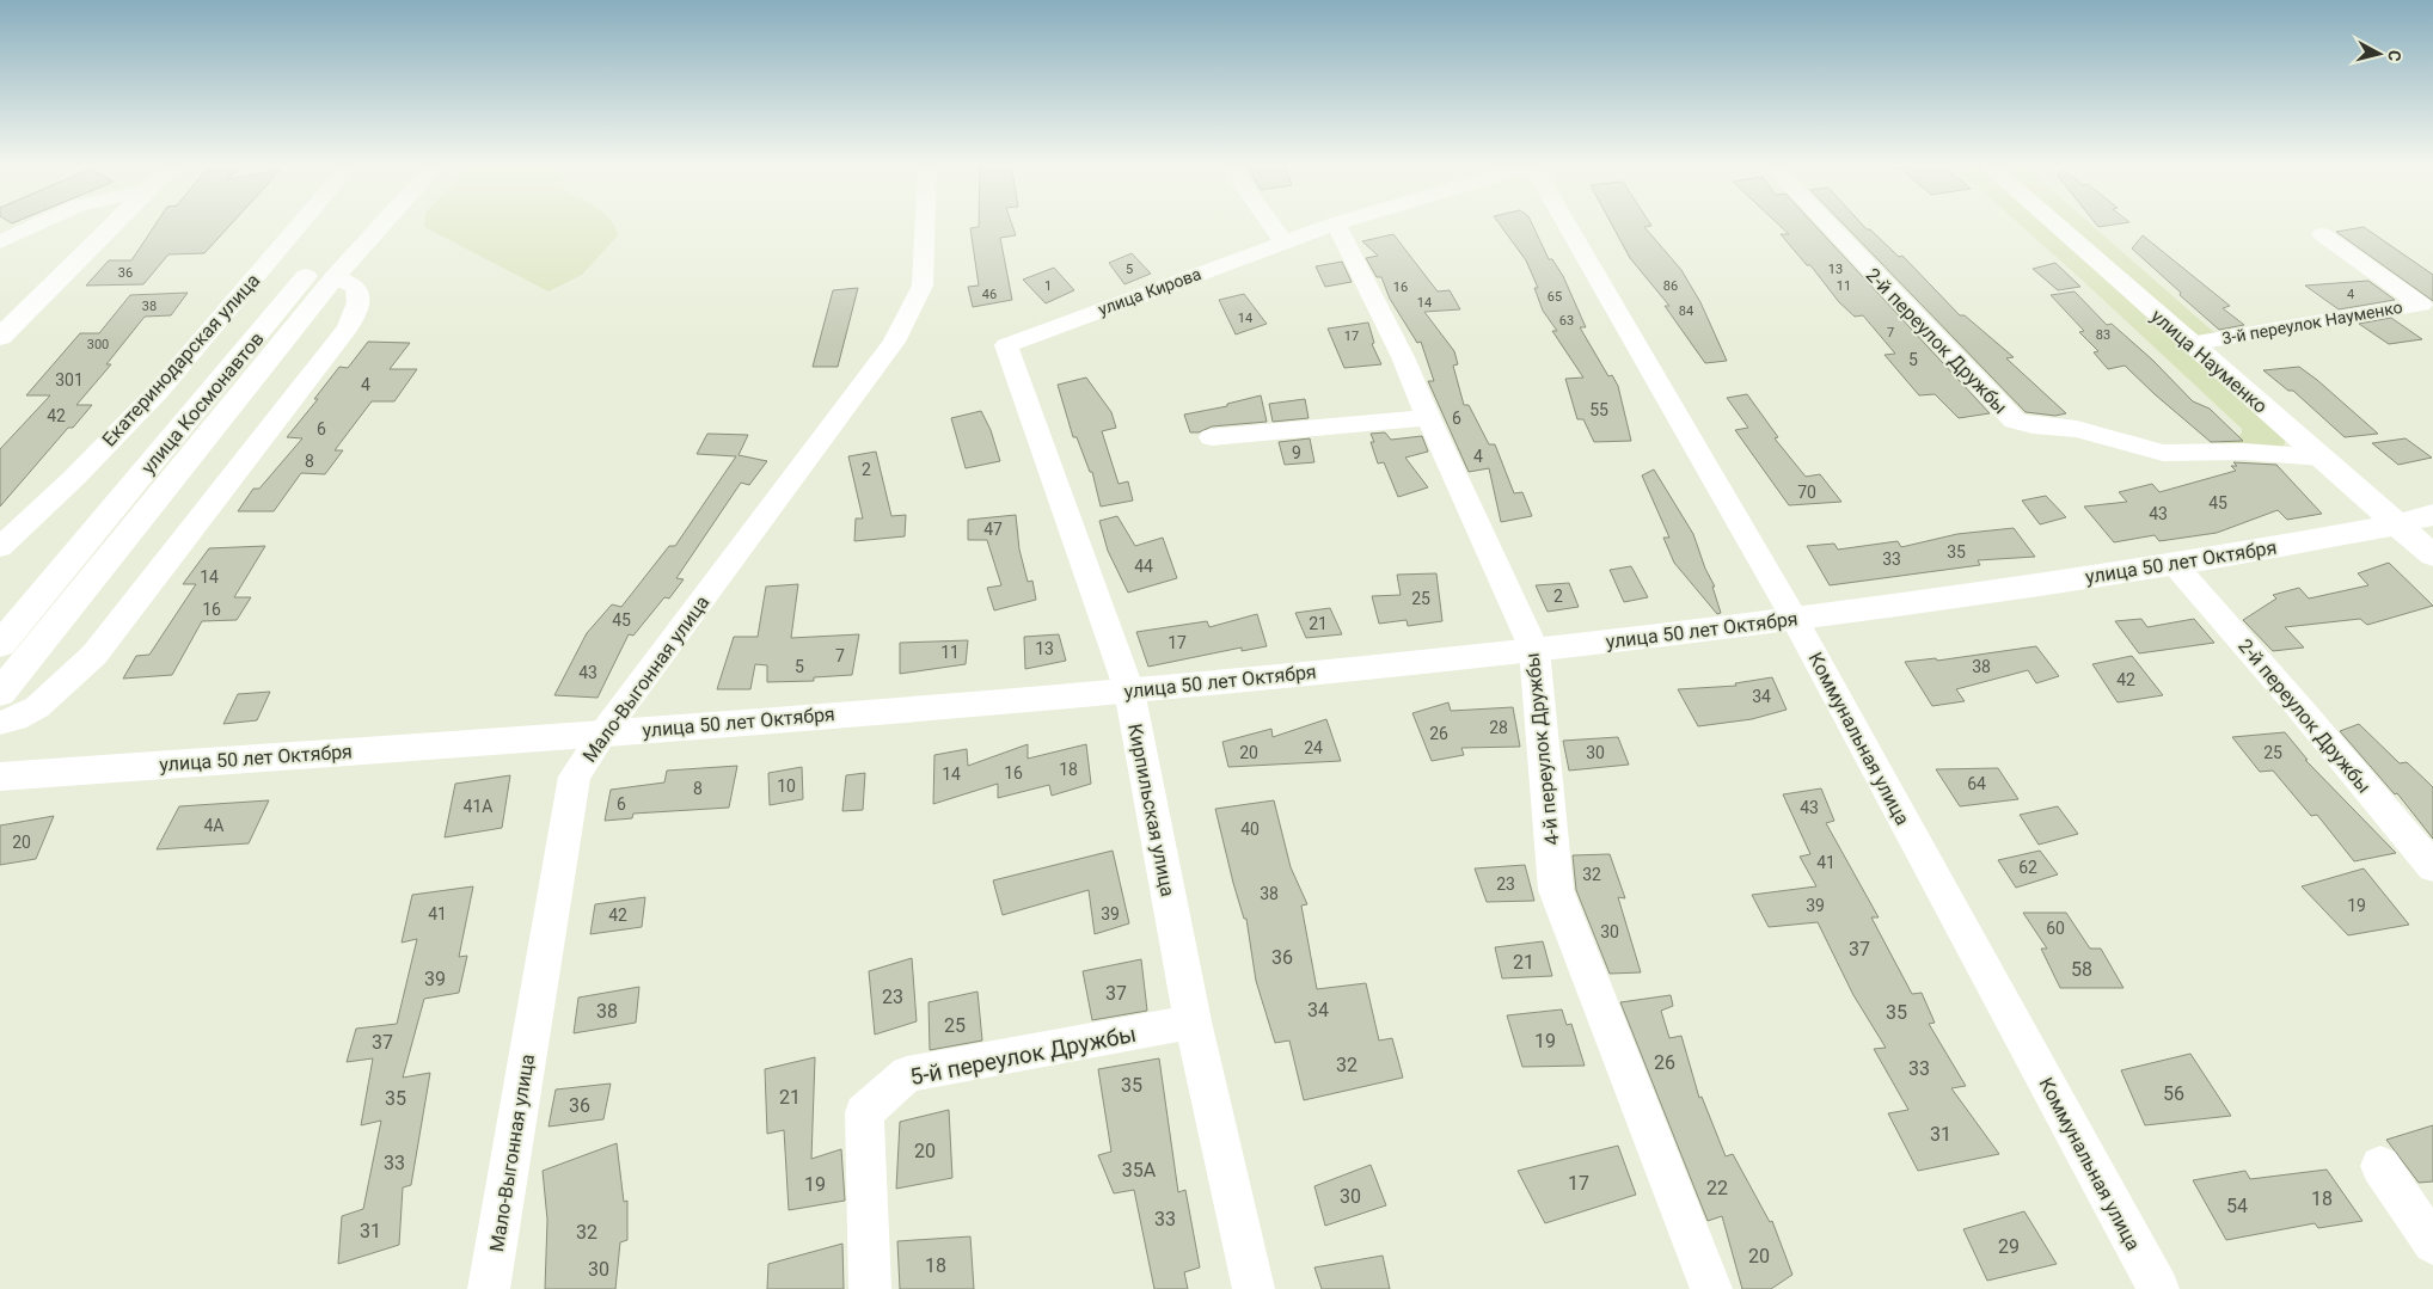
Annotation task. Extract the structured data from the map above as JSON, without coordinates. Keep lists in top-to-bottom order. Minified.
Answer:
{"streets":{"main road":["улица Науменко","улица Космонавтов","улица 50 лет Октября"],"street":["улица Кирова","3-й переулок Науменко","2-й переулок Дружбы","Екатеринодарская улица","Мало-Выгонная улица","Коммунальная улица","4-й переулок Дружбы","Кирпильская улица","5-й переулок Дружбы"]},"crossings":[["улица Кирова","Кирпильская улица"],["3-й переулок Науменко","улица Науменко"],["2-й переулок Дружбы","улица Науменко"],["2-й переулок Дружбы","улица 50 лет Октября"],["улица Науменко","улица 50 лет Октября"],["улица 50 лет Октября","Мало-Выгонная улица"],["улица 50 лет Октября","Коммунальная улица"],["улица 50 лет Октября","4-й переулок Дружбы"],["улица 50 лет Октября","Кирпильская улица"],["Кирпильская улица","5-й переулок Дружбы"]],"house_numbers":["5","13","36","1","86","11","16","46","4","65","14","38","84","14","63","7","83","17","300","5","301","4","55","42","6","6","9","4","8","2","70","45","43","47","35","33","44","14","2","25","16","45","21","17","13","11","7","5","38","43","42","34","28","26","24","20","30","25","18","16","14","64","10","8","6","41А","43","4А","40","20","41","62","32","23","38","39","19","41","39","42","60","30","37","36","21","58","39","37","23","34","38","35","25","19","37","26","32","33","35","56","21","35","36","31","20","33","35А","17","19","22","30","18","54","33","31","32","29","20","18","30"],"north":"right"}
